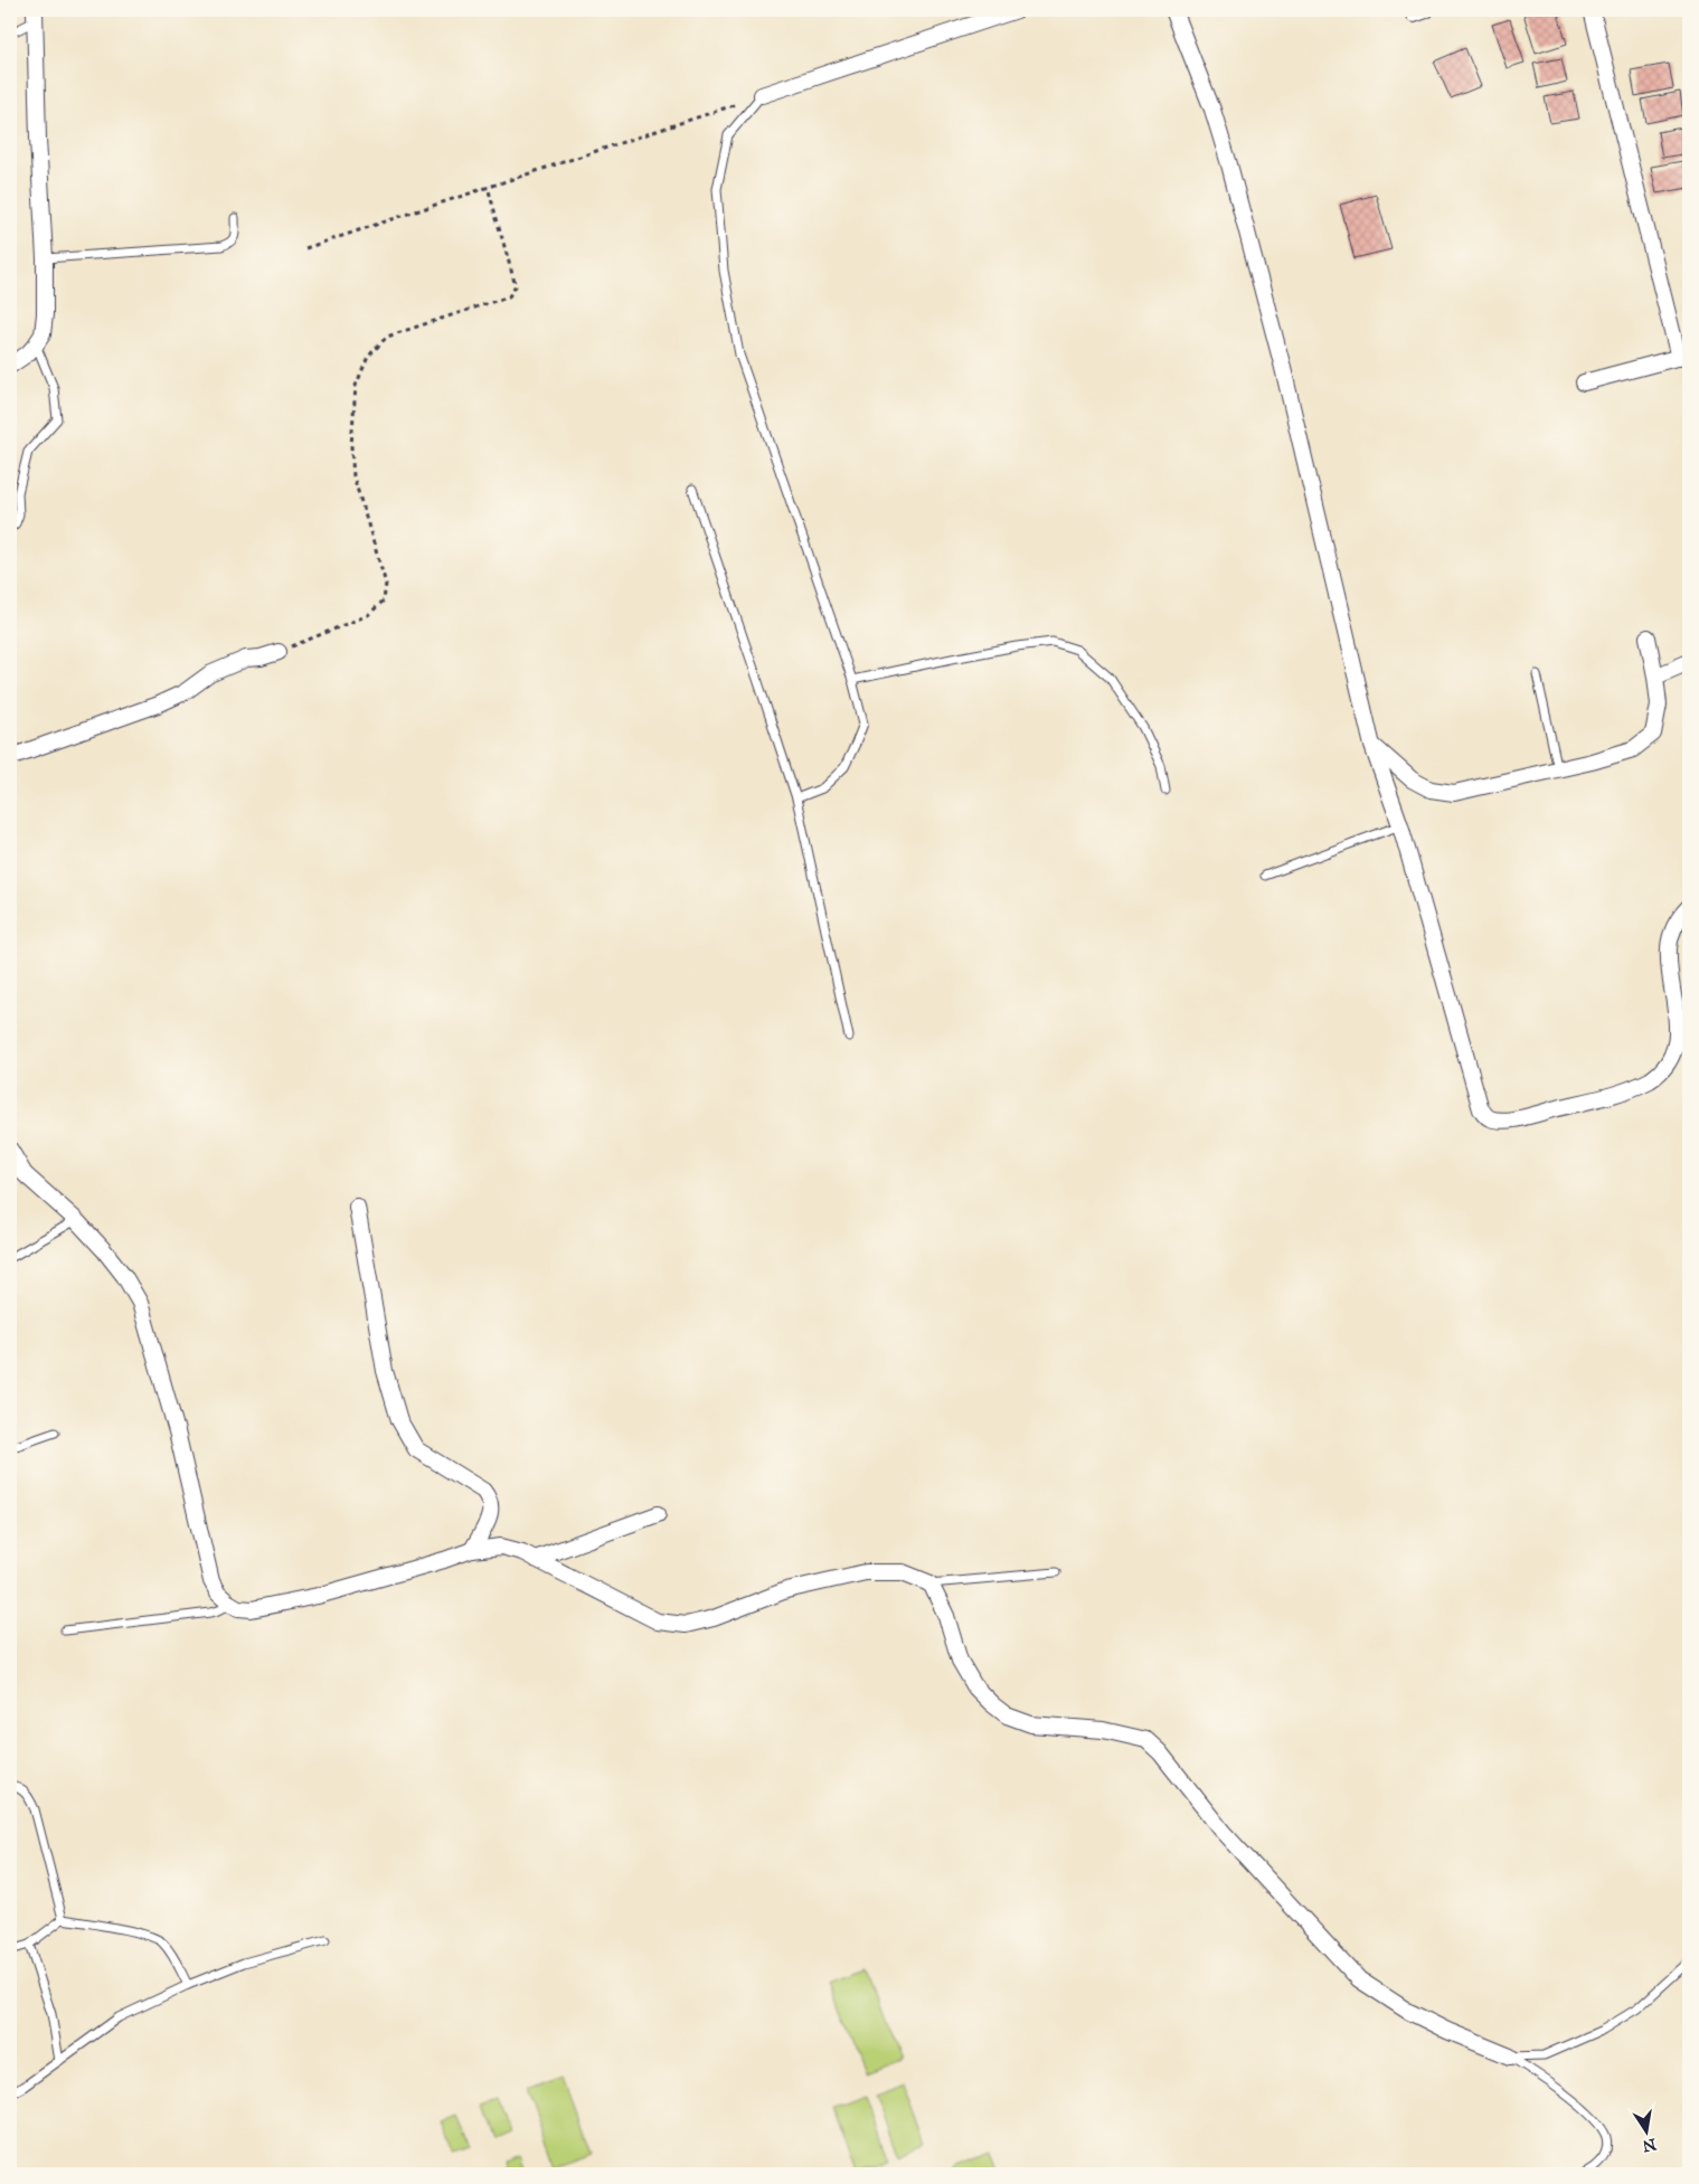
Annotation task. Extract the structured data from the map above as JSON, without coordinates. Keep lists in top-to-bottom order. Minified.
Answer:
{"north":"bottom"}
